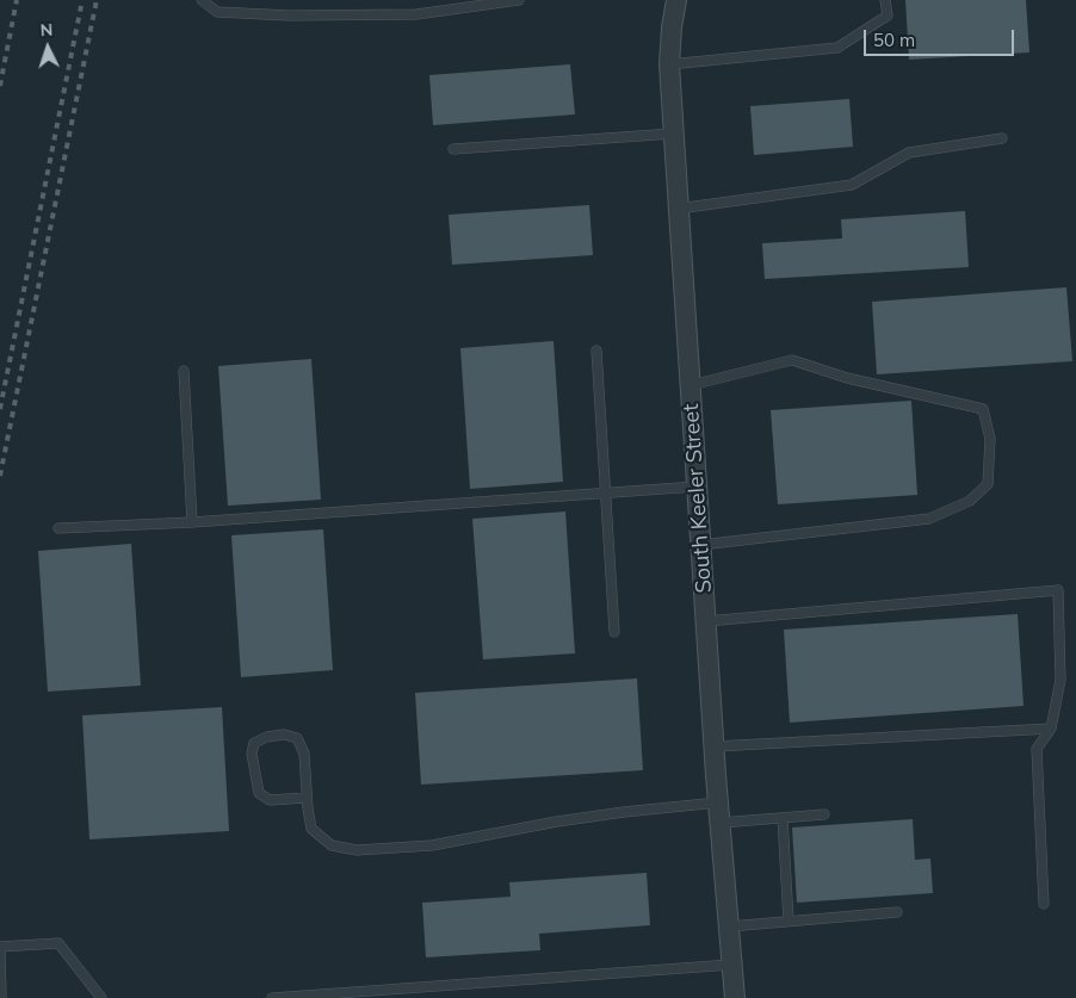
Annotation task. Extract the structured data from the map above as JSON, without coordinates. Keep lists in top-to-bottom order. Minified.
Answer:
{"streets":{"street":["South Keeler Street"]},"scale_bar":"50 m","north":"top"}
